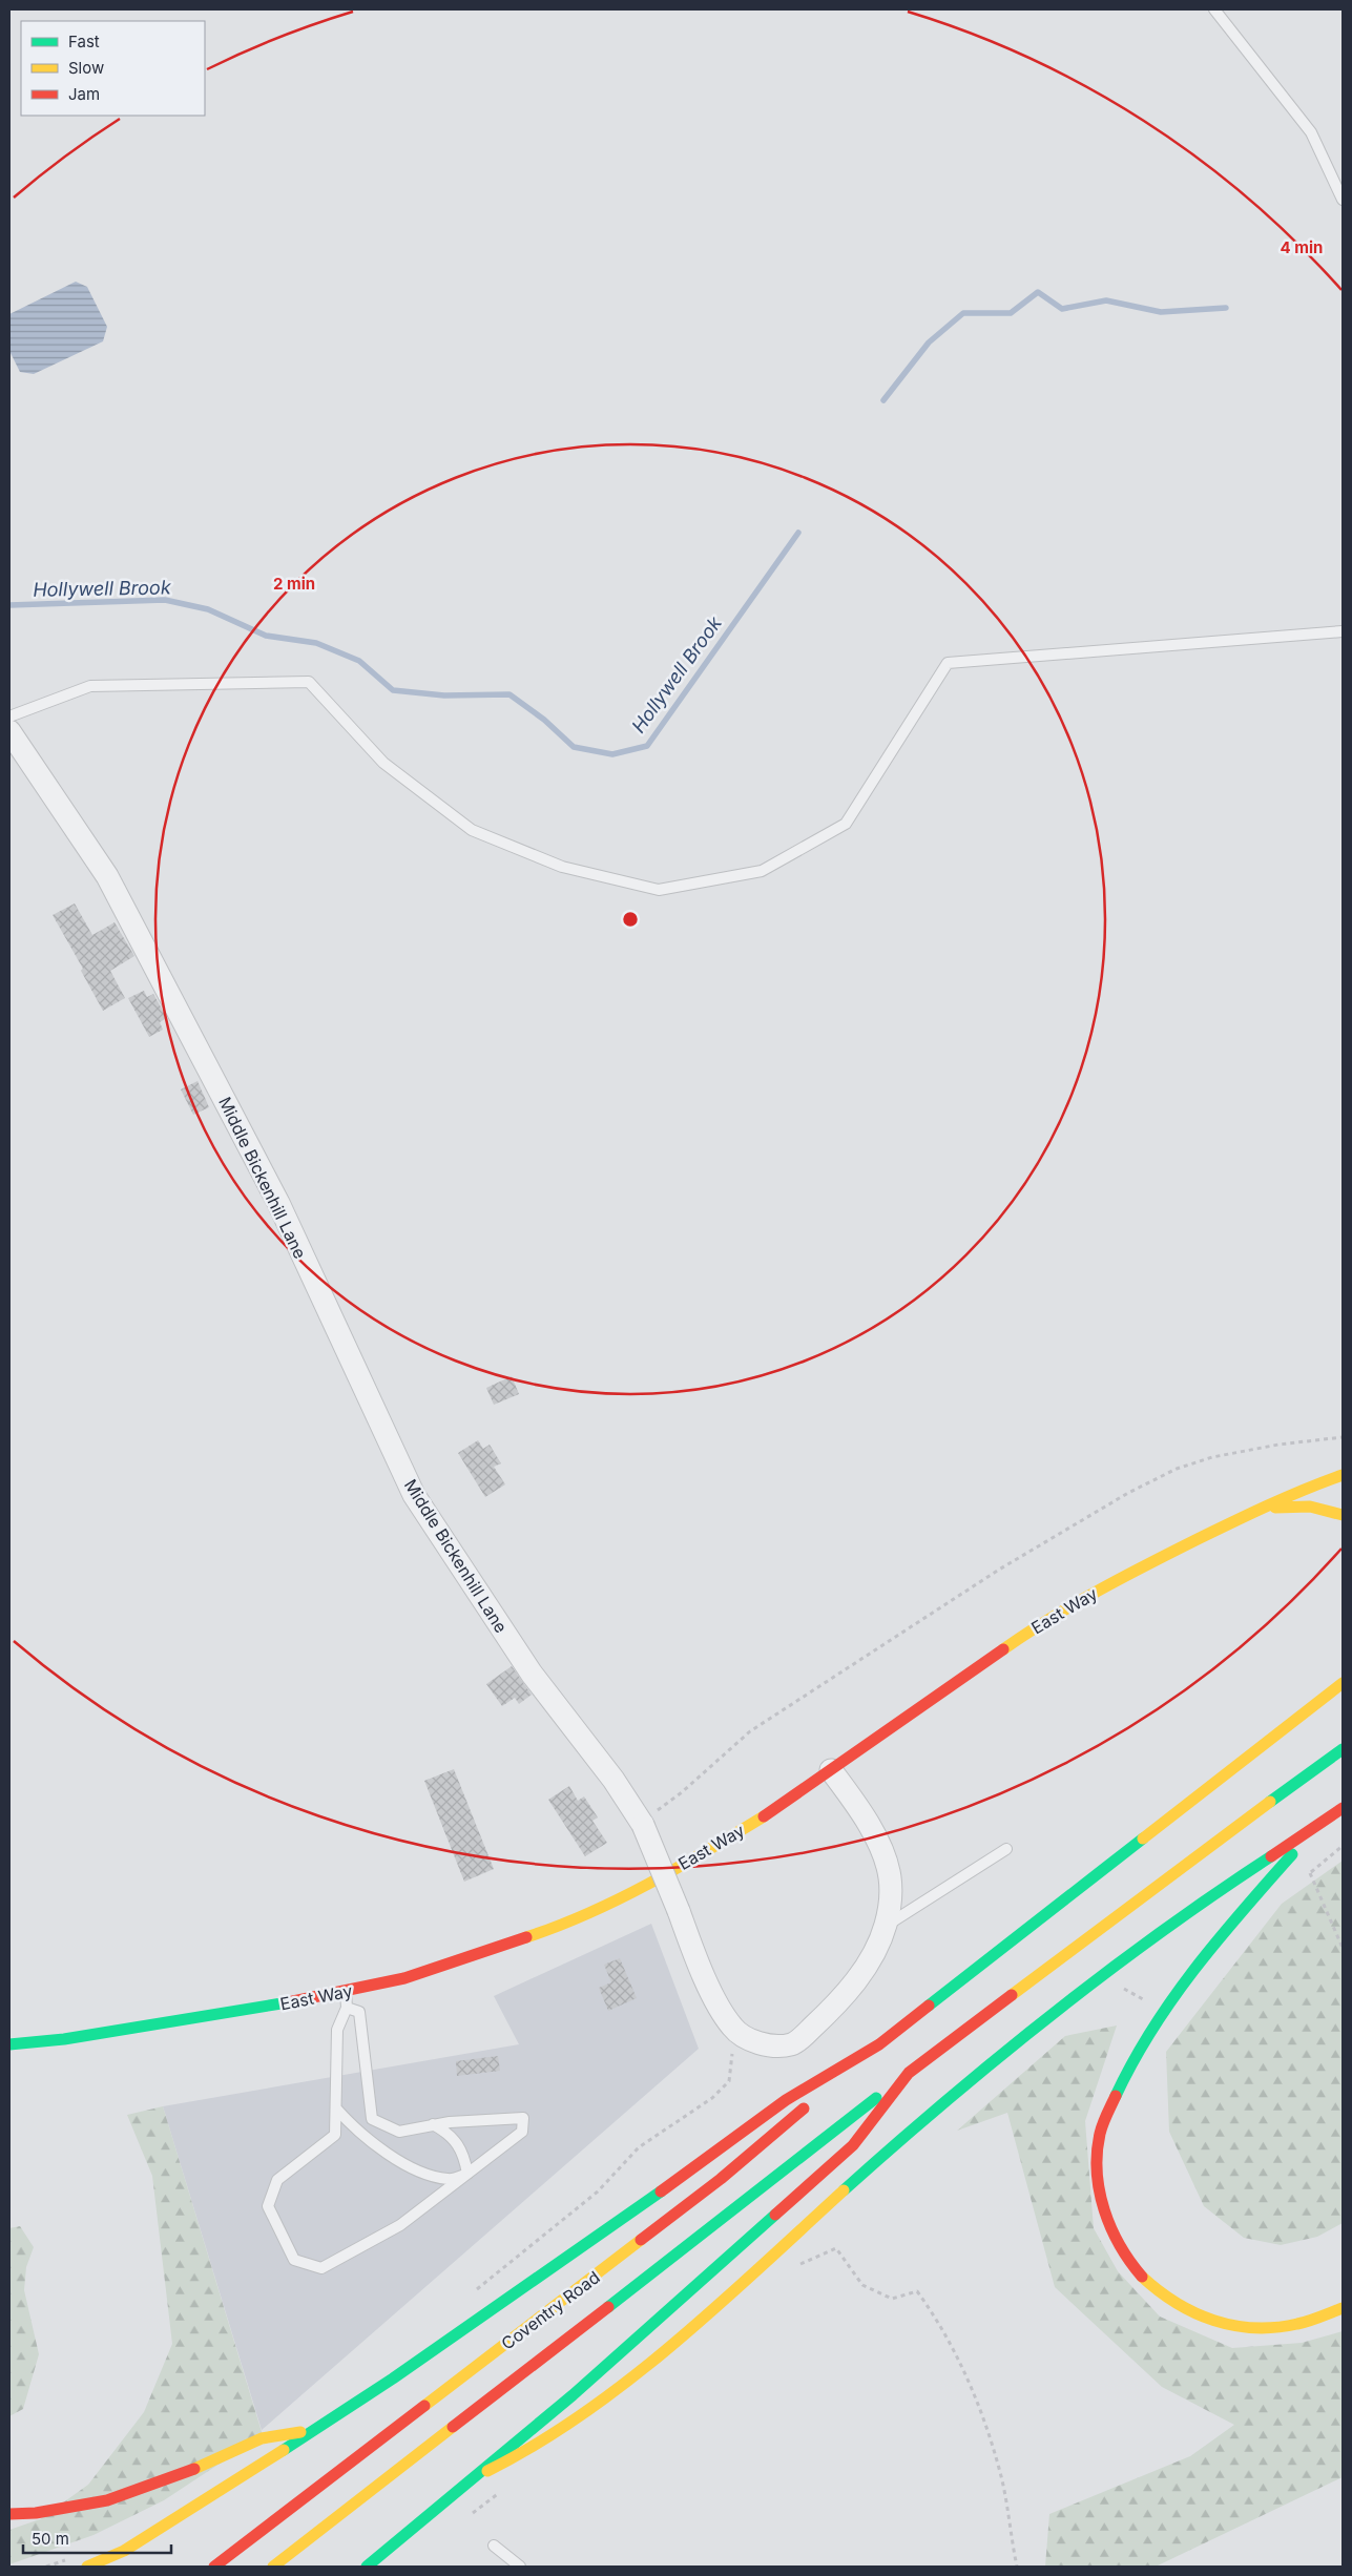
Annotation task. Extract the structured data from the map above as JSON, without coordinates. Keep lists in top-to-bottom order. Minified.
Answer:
{"streets":{"main road":["East Way","Coventry Road"],"street":["Middle Bickenhill Lane"]},"crossings":[["Middle Bickenhill Lane","East Way"]],"water":["Hollywell Brook"],"legend":["Fast","Slow","Jam"],"scale_bar":"50 m","rings":["4 min","2 min"]}
